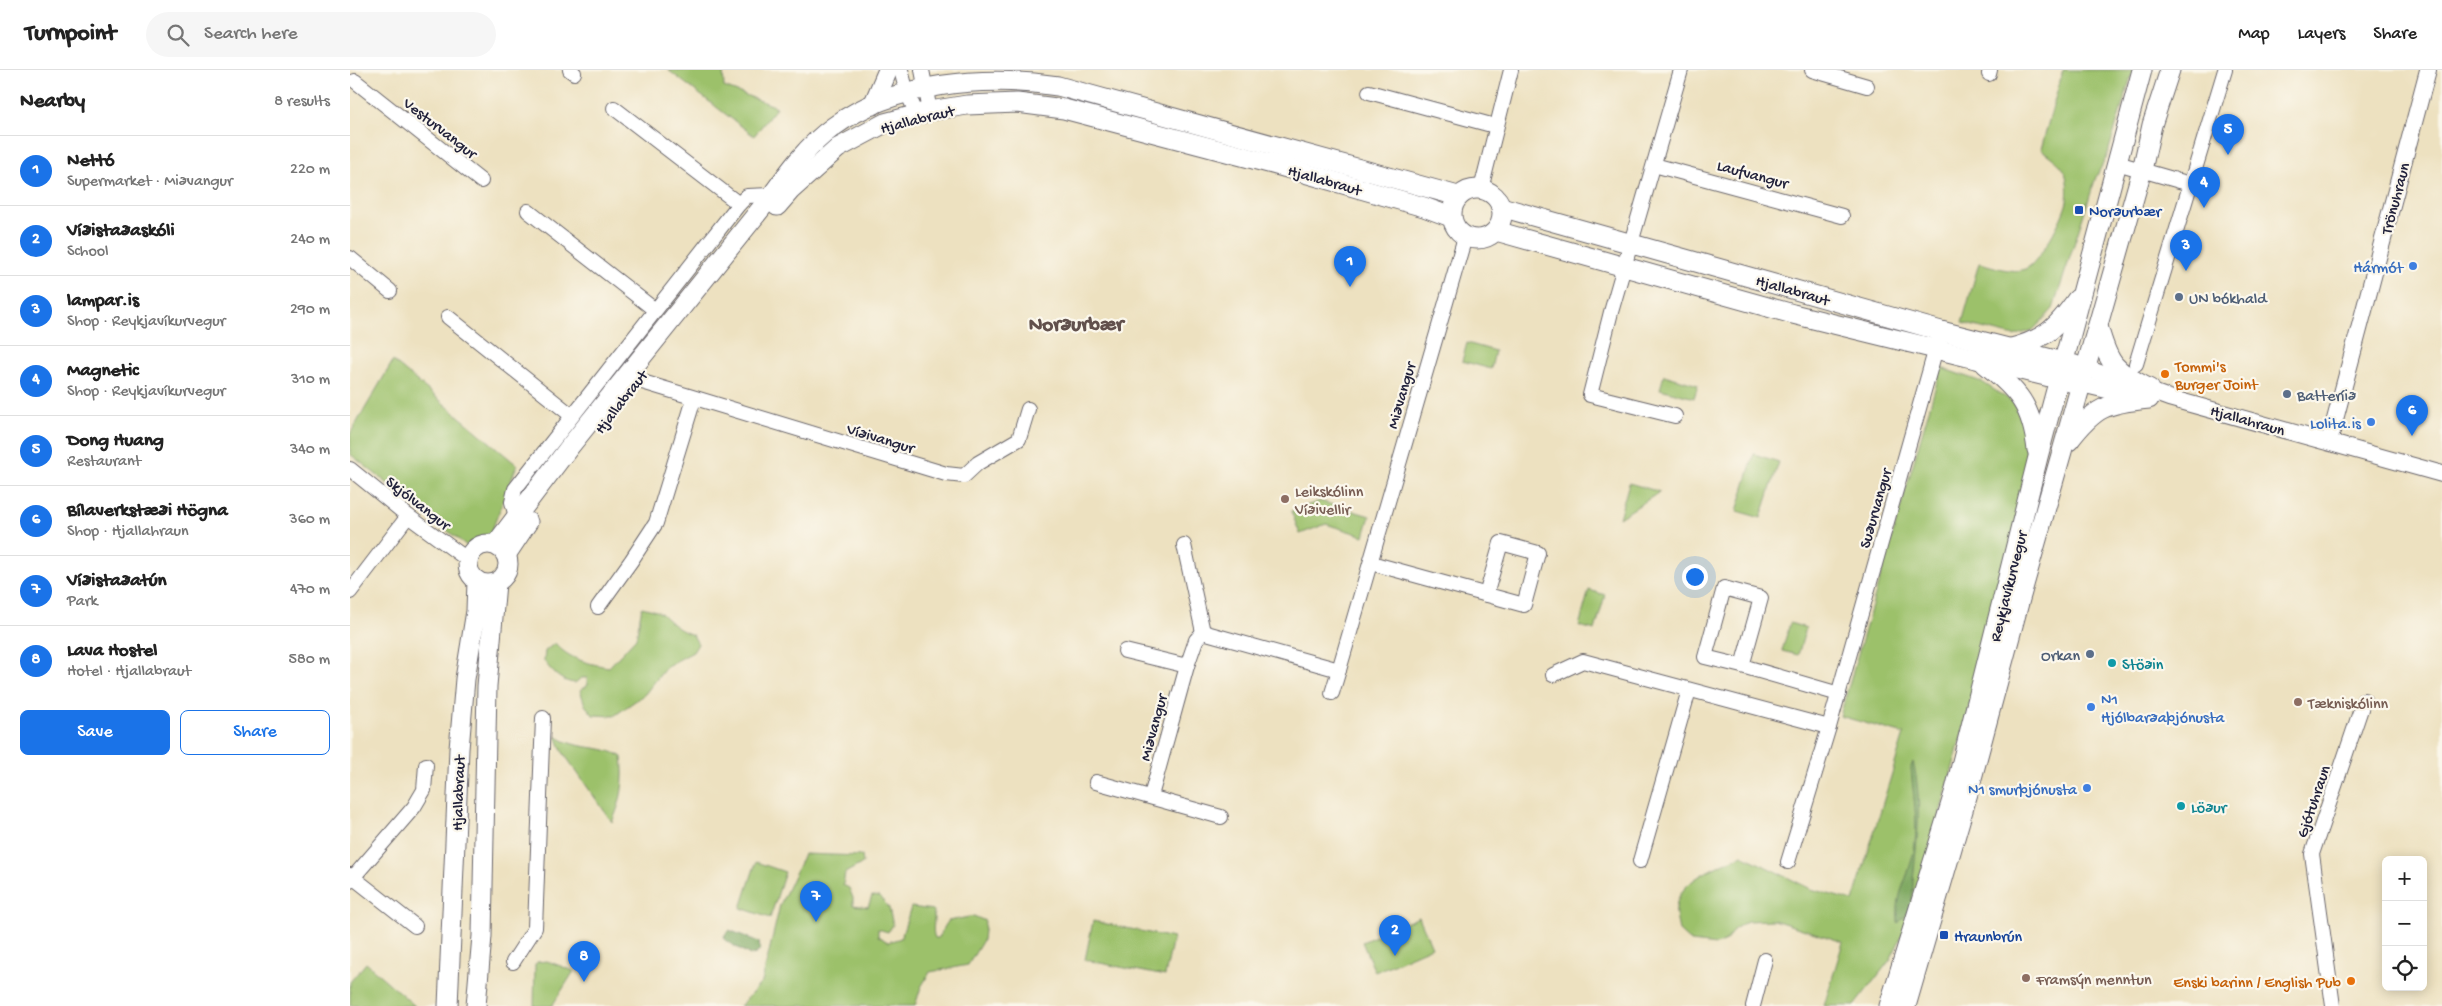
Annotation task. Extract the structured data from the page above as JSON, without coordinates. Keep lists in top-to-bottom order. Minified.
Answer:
{"streets":{"main road":["Hjallabraut","Reykjavíkurvegur"],"street":["Vesturvangur","Laufvangur","Trönuhraun","Miðvangur","Hjallahraun","Víðivangur","Skjólvangur","Suðurvangur","Gjótuhraun"]},"crossings":[["Hjallabraut","Miðvangur"],["Hjallabraut","Hjallahraun"],["Hjallabraut","Víðivangur"],["Hjallabraut","Skjólvangur"],["Hjallabraut","Suðurvangur"],["Hjallabraut","Reykjavíkurvegur"],["Trönuhraun","Hjallahraun"],["Hjallahraun","Reykjavíkurvegur"]],"districts":["Norðurbær"],"places":{"transit":["Norðurbær","Hraunbrún"],"other":["Hármót","UN bókhald","Tommi's Burger Joint","Batteríið","Lolita.is","Leikskólinn Víðivellir","Orkan","Stöðin","Tækniskólinn","N1 Hjólbarðaþjónusta","N1 smurþjónusta","Löður","Framsýn menntun","Enski barinn / English Pub"]},"page":{"header":"Turnpoint","search":"Search here","nav":["Map","Layers","Share"],"heading":["Nearby","8 results"],"pins":["5","4","3","1","6","7","2","8"],"list":[{"mark":"1","name":"Nettó","note":"Supermarket · Miðvangur","value":"220 m"},{"mark":"2","name":"Víðistaðaskóli","note":"School","value":"240 m"},{"mark":"3","name":"lampar.is","note":"Shop · Reykjavíkurvegur","value":"290 m"},{"mark":"4","name":"Magnetic","note":"Shop · Reykjavíkurvegur","value":"310 m"},{"mark":"5","name":"Dong Huang","note":"Restaurant","value":"340 m"},{"mark":"6","name":"Bílaverkstæði Högna","note":"Shop · Hjallahraun","value":"360 m"},{"mark":"7","name":"Víðistaðatún","note":"Park","value":"470 m"},{"mark":"8","name":"Lava Hostel","note":"Hotel · Hjallabraut","value":"580 m"}],"buttons":["Save","Share"],"map_buttons":["+","−"]}}
